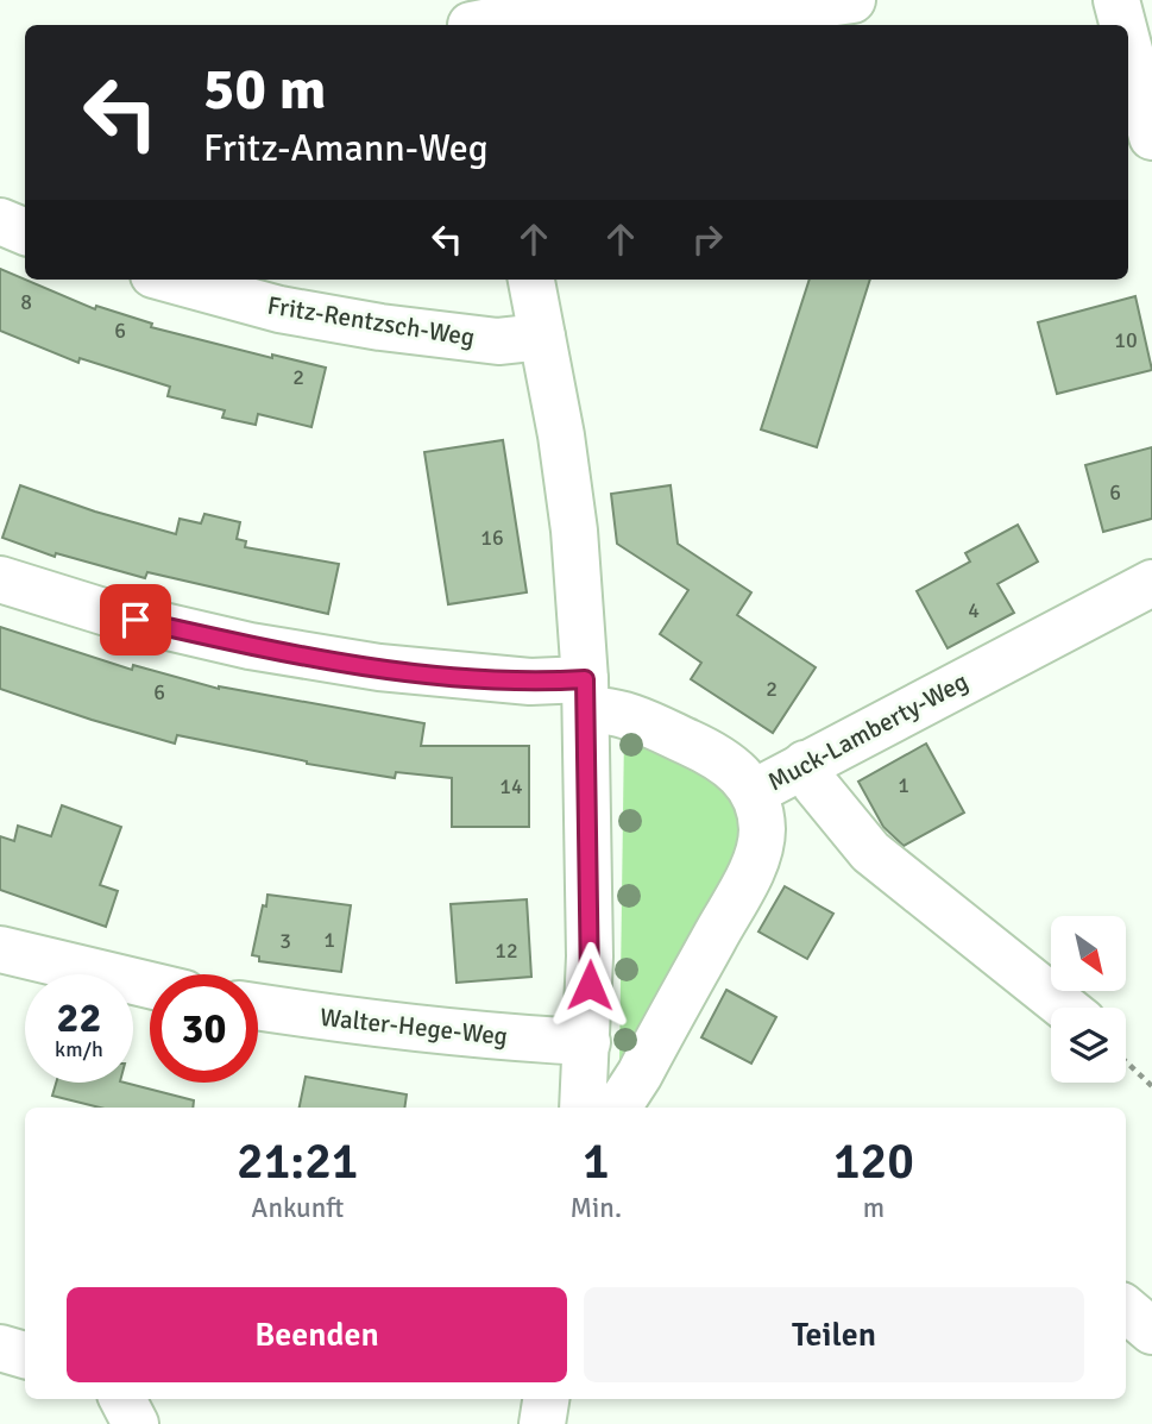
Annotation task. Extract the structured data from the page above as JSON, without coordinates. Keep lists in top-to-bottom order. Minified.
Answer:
{"streets":{"street":["Fritz-Rentzsch-Weg","Muck-Lamberty-Weg","Walter-Hege-Weg"]},"house_numbers":["8","6","10","2","6","16","4","2","6","1","14","1","3","12"],"north":"bottom right","page":{"turn":["50 m","Fritz-Amann-Weg"],"speed":"22 km/h","limit":"30","eta":["21:21","Ankunft","1","Min.","120","m"],"buttons":["Beenden","Teilen"]}}
